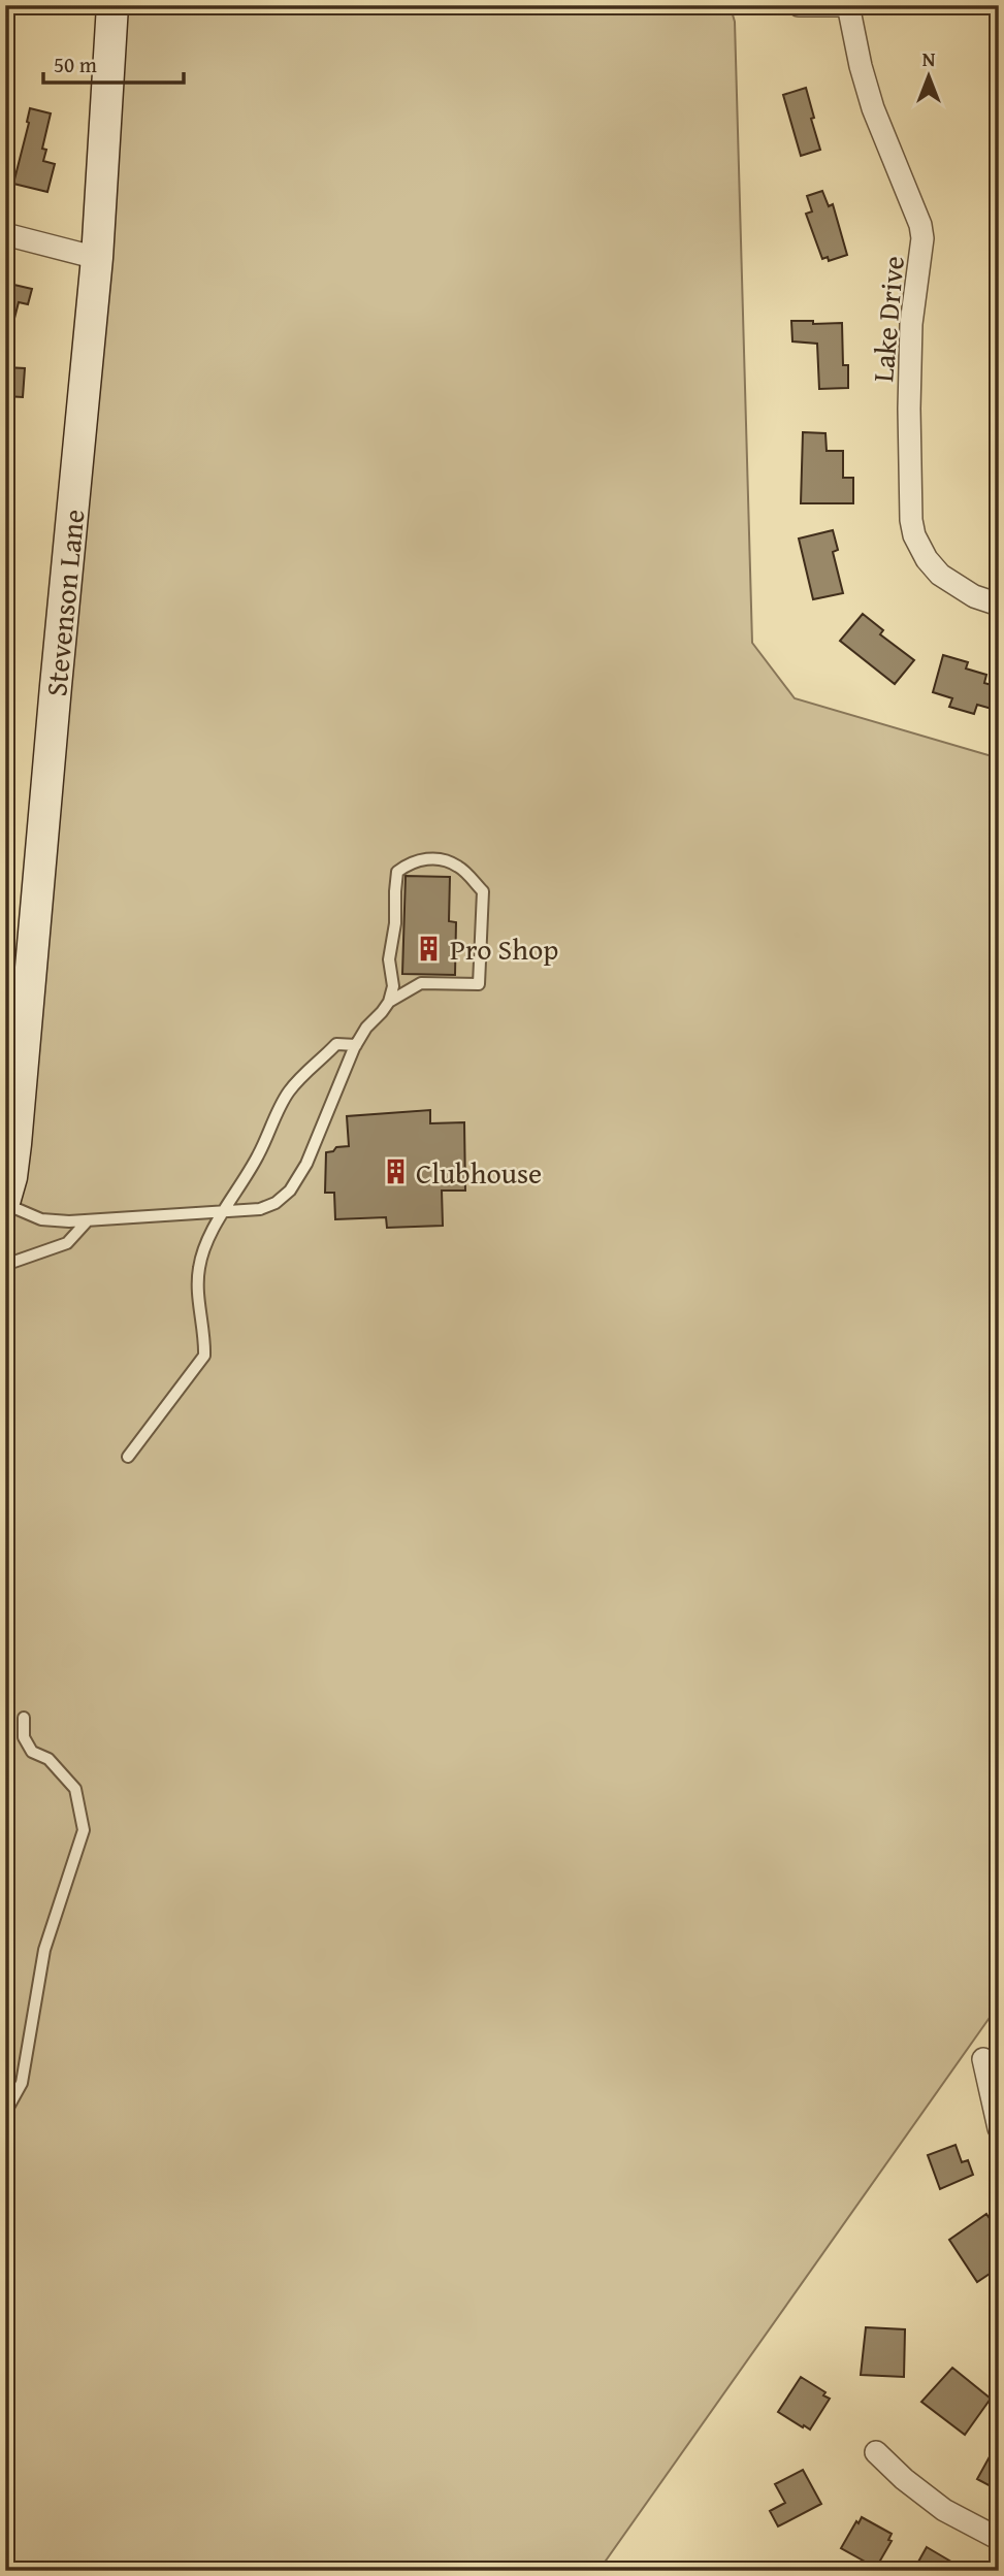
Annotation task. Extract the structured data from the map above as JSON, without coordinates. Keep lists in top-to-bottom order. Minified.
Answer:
{"streets":{"street":["Lake Drive","Stevenson Lane"]},"places":{"building":["Pro Shop","Clubhouse"]},"scale_bar":"50 m","north":"top"}
